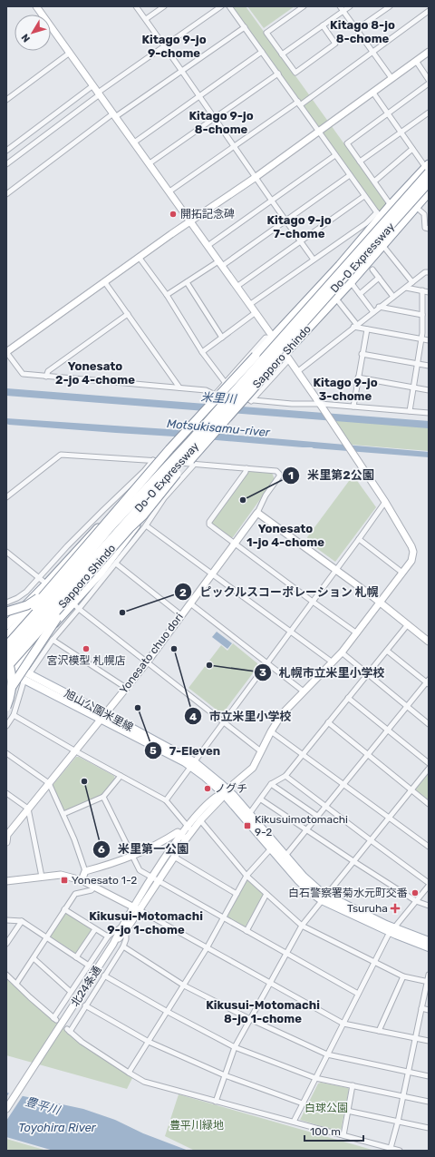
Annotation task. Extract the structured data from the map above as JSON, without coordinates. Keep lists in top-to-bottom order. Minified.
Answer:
{"streets":{"highway":["Do-O Expressway","Sapporo Shindo"],"main road":["旭山公園米里線"],"street":["Yonesato chuo dori","北24条通"]},"crossings":[["Do-O Expressway","Sapporo Shindo"],["Sapporo Shindo","旭山公園米里線"],["Yonesato chuo dori","旭山公園米里線"]],"districts":["Kitago 8-jo 8-chome","Kitago 9-jo 9-chome","Kitago 9-jo 8-chome","Kitago 9-jo 7-chome","Yonesato 2-jo 4-chome","Kitago 9-jo 3-chome","Yonesato 1-jo 4-chome","Kikusui-Motomachi 9-jo 1-chome","Kikusui-Motomachi 8-jo 1-chome"],"water":["米里川","Motsukisamu-river","豊平川","Toyohira River"],"parks":["白球公園","豊平川緑地"],"places":{"other":["開拓記念碑","米里第2公園","ピックルスコーポレーション 札幌","宮沢模型 札幌店","市立米里小学校","札幌市立米里小学校","7-Eleven","米里第一公園","ノグチ","白石警察署菊水元町交番"],"transit":["Kikusuimotomachi 9-2","Yonesato 1-2"],"health":["Tsuruha"]},"scale_bar":"100 m","north":"bottom left"}
